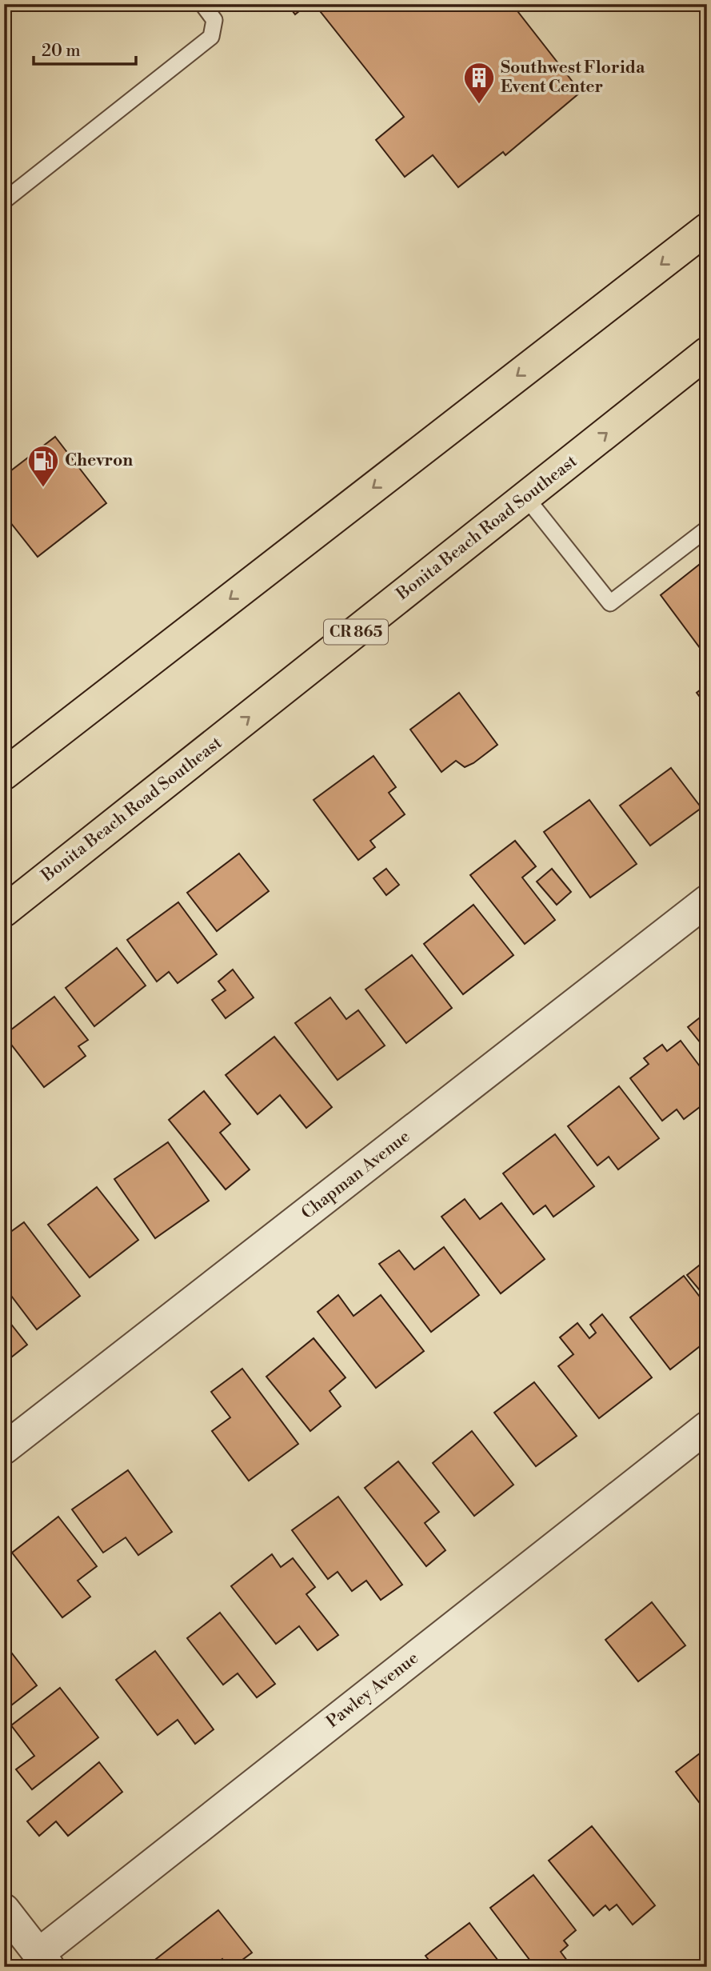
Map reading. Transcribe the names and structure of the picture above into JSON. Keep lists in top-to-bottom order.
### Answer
{
  "streets": {
    "main road": ["Bonita Beach Road Southeast", "CR 865"],
    "street": ["Chapman Avenue", "Pawley Avenue"]
  },
  "places": {
    "building": ["Southwest Florida Event Center"],
    "fuel station": ["Chevron"]
  },
  "scale_bar": "20 m"
}
